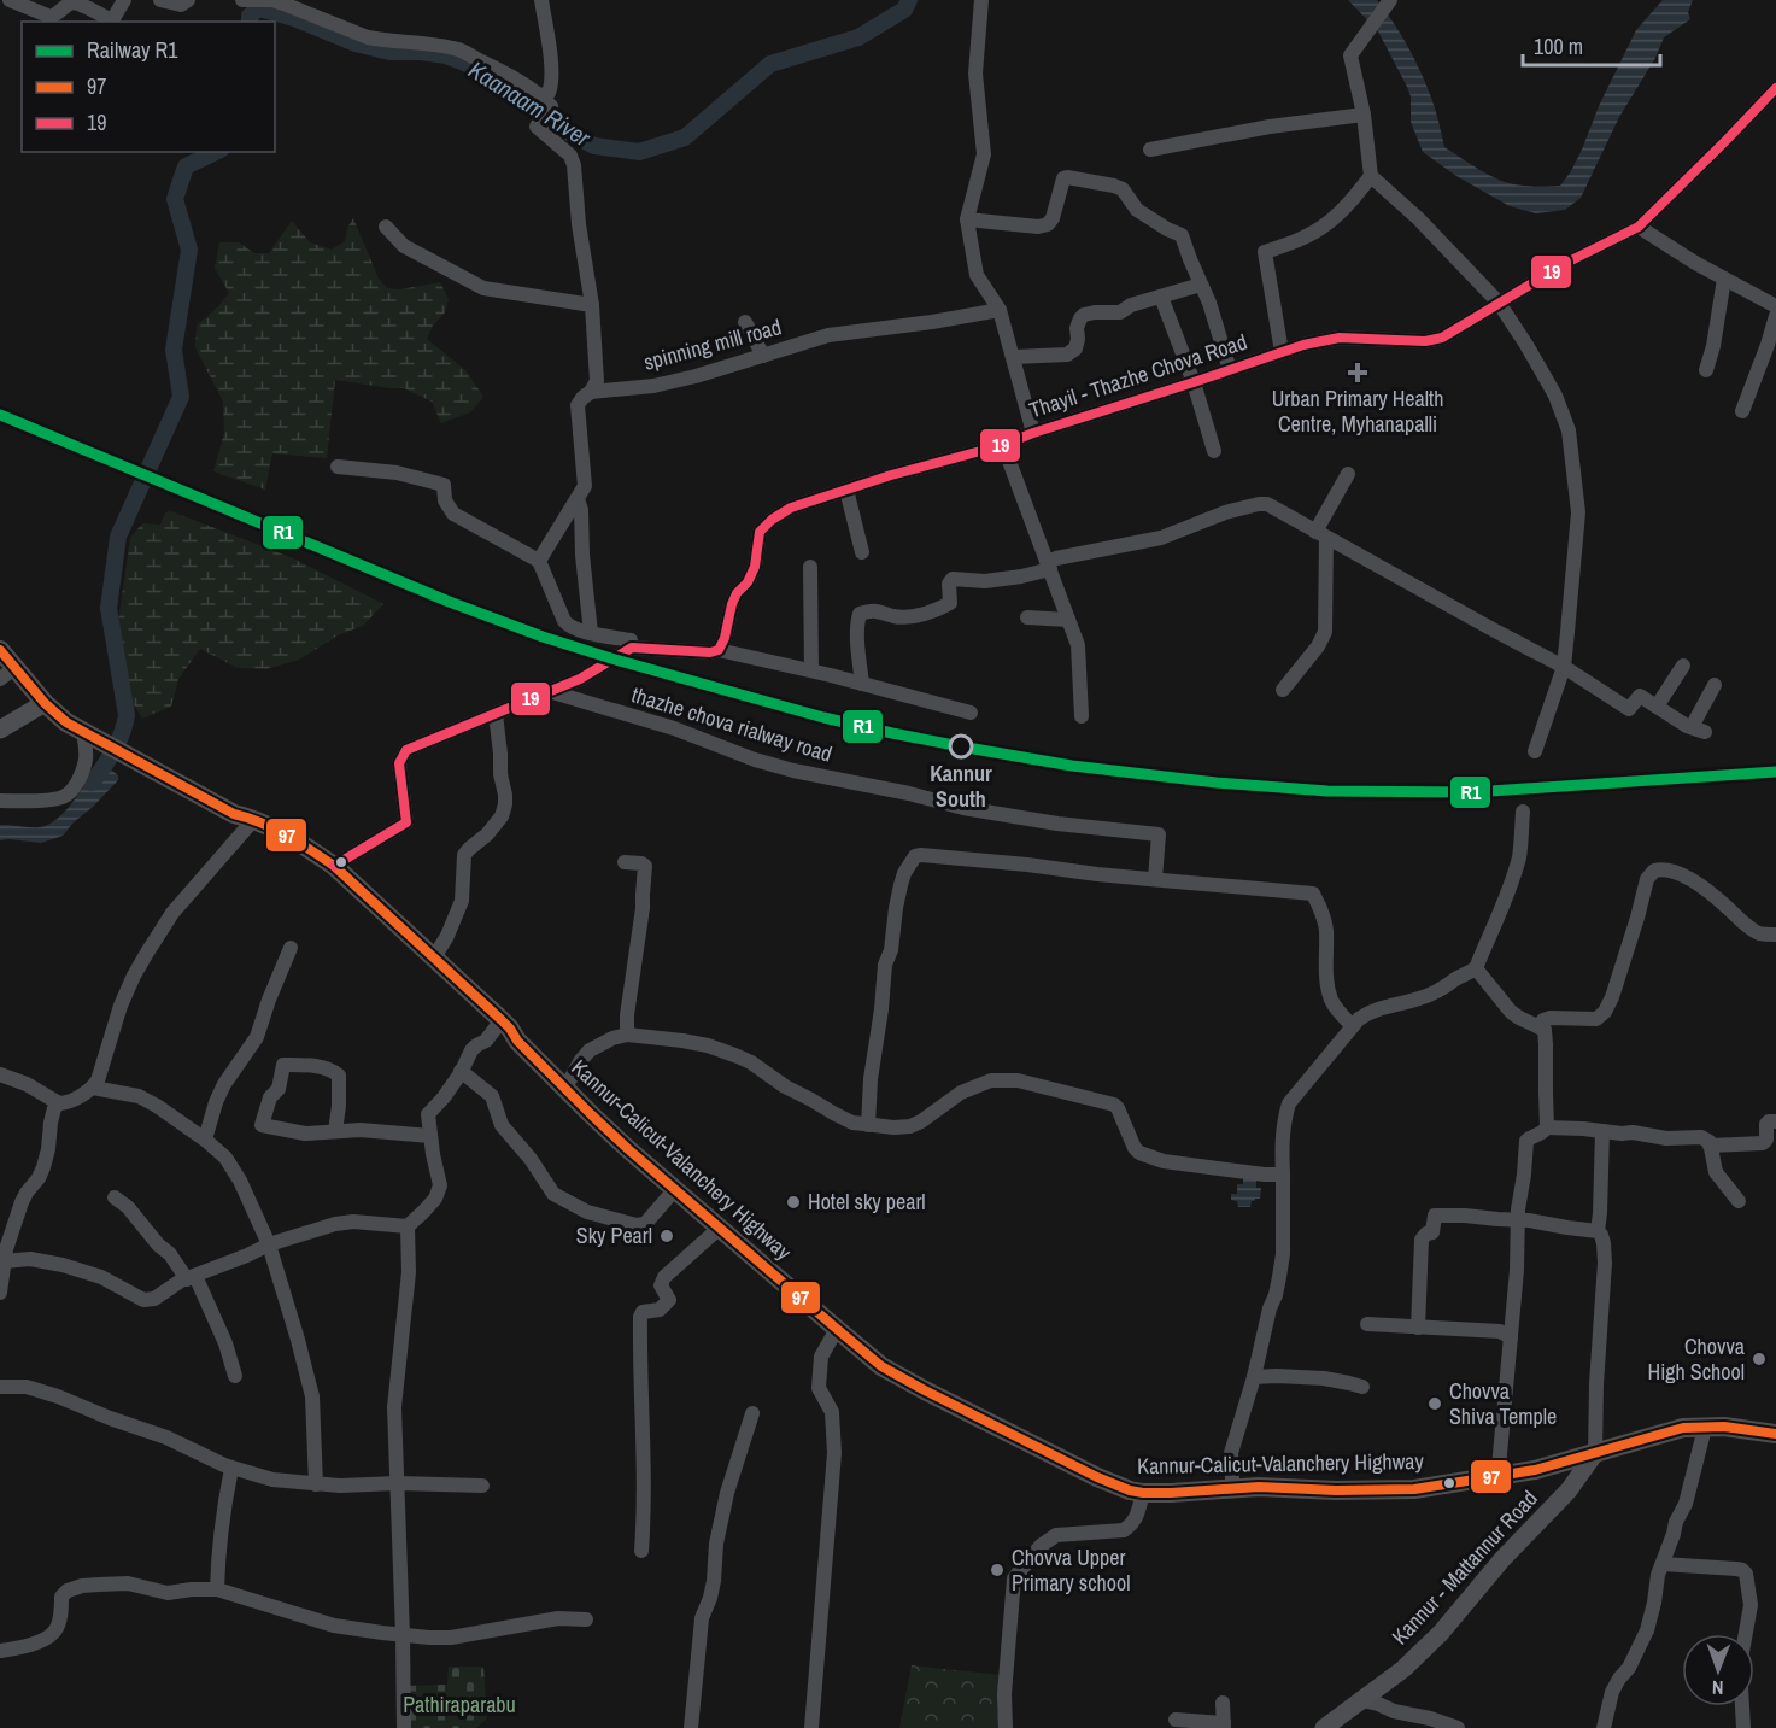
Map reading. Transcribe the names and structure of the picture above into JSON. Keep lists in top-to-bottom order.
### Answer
{
  "streets": {
    "highway": ["Kannur-Calicut-Valanchery Highway"],
    "main road": ["Kannur - Mattannur Road"],
    "street": ["spinning mill road", "Thayil - Thazhe Chova Road", "thazhe chova rialway road"]
  },
  "crossings": [
    ["Kannur-Calicut-Valanchery Highway", "Kannur - Mattannur Road"]
  ],
  "water": ["Kaanaam River"],
  "parks": ["Pathiraparabu"],
  "places": {
    "health": ["Urban Primary Health Centre, Myhanapalli"],
    "other": [
      "Kannur South",
      "Hotel sky pearl",
      "Sky Pearl",
      "Chovva High School",
      "Chovva Shiva Temple",
      "Chovva Upper Primary school"
    ]
  },
  "lines": ["transit line 19", "rail line R1", "transit line 97"],
  "legend": ["Railway R1", "97", "19"],
  "scale_bar": "100 m",
  "north": "bottom"
}
